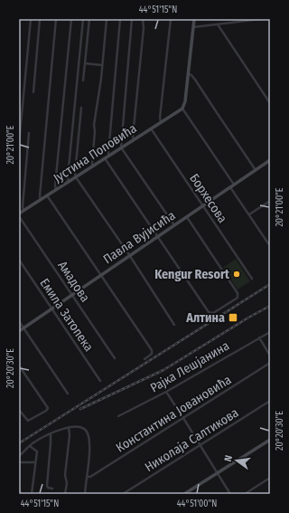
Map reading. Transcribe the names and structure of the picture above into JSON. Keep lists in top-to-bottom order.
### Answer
{
  "streets": {
    "street": [
      "Јустина Поповића",
      "Борхесова",
      "Павла Вујисића",
      "Амадова",
      "Емила Затопека",
      "Рајка Лешјанина",
      "Константина Јовановића",
      "Николаја Салтикова"
    ]
  },
  "crossings": [
    ["Јустина Поповића", "Борхесова"],
    ["Борхесова", "Павла Вујисића"],
    ["Павла Вујисића", "Амадова"],
    ["Павла Вујисића", "Емила Затопека"]
  ],
  "places": {
    "other": ["Kengur Resort"],
    "transit": ["Алтина"]
  },
  "north": "left",
  "coordinates": [
    "44°51'15\"N",
    "20°21'00\"E",
    "20°20'30\"E",
    "44°51'00\"N"
  ]
}
